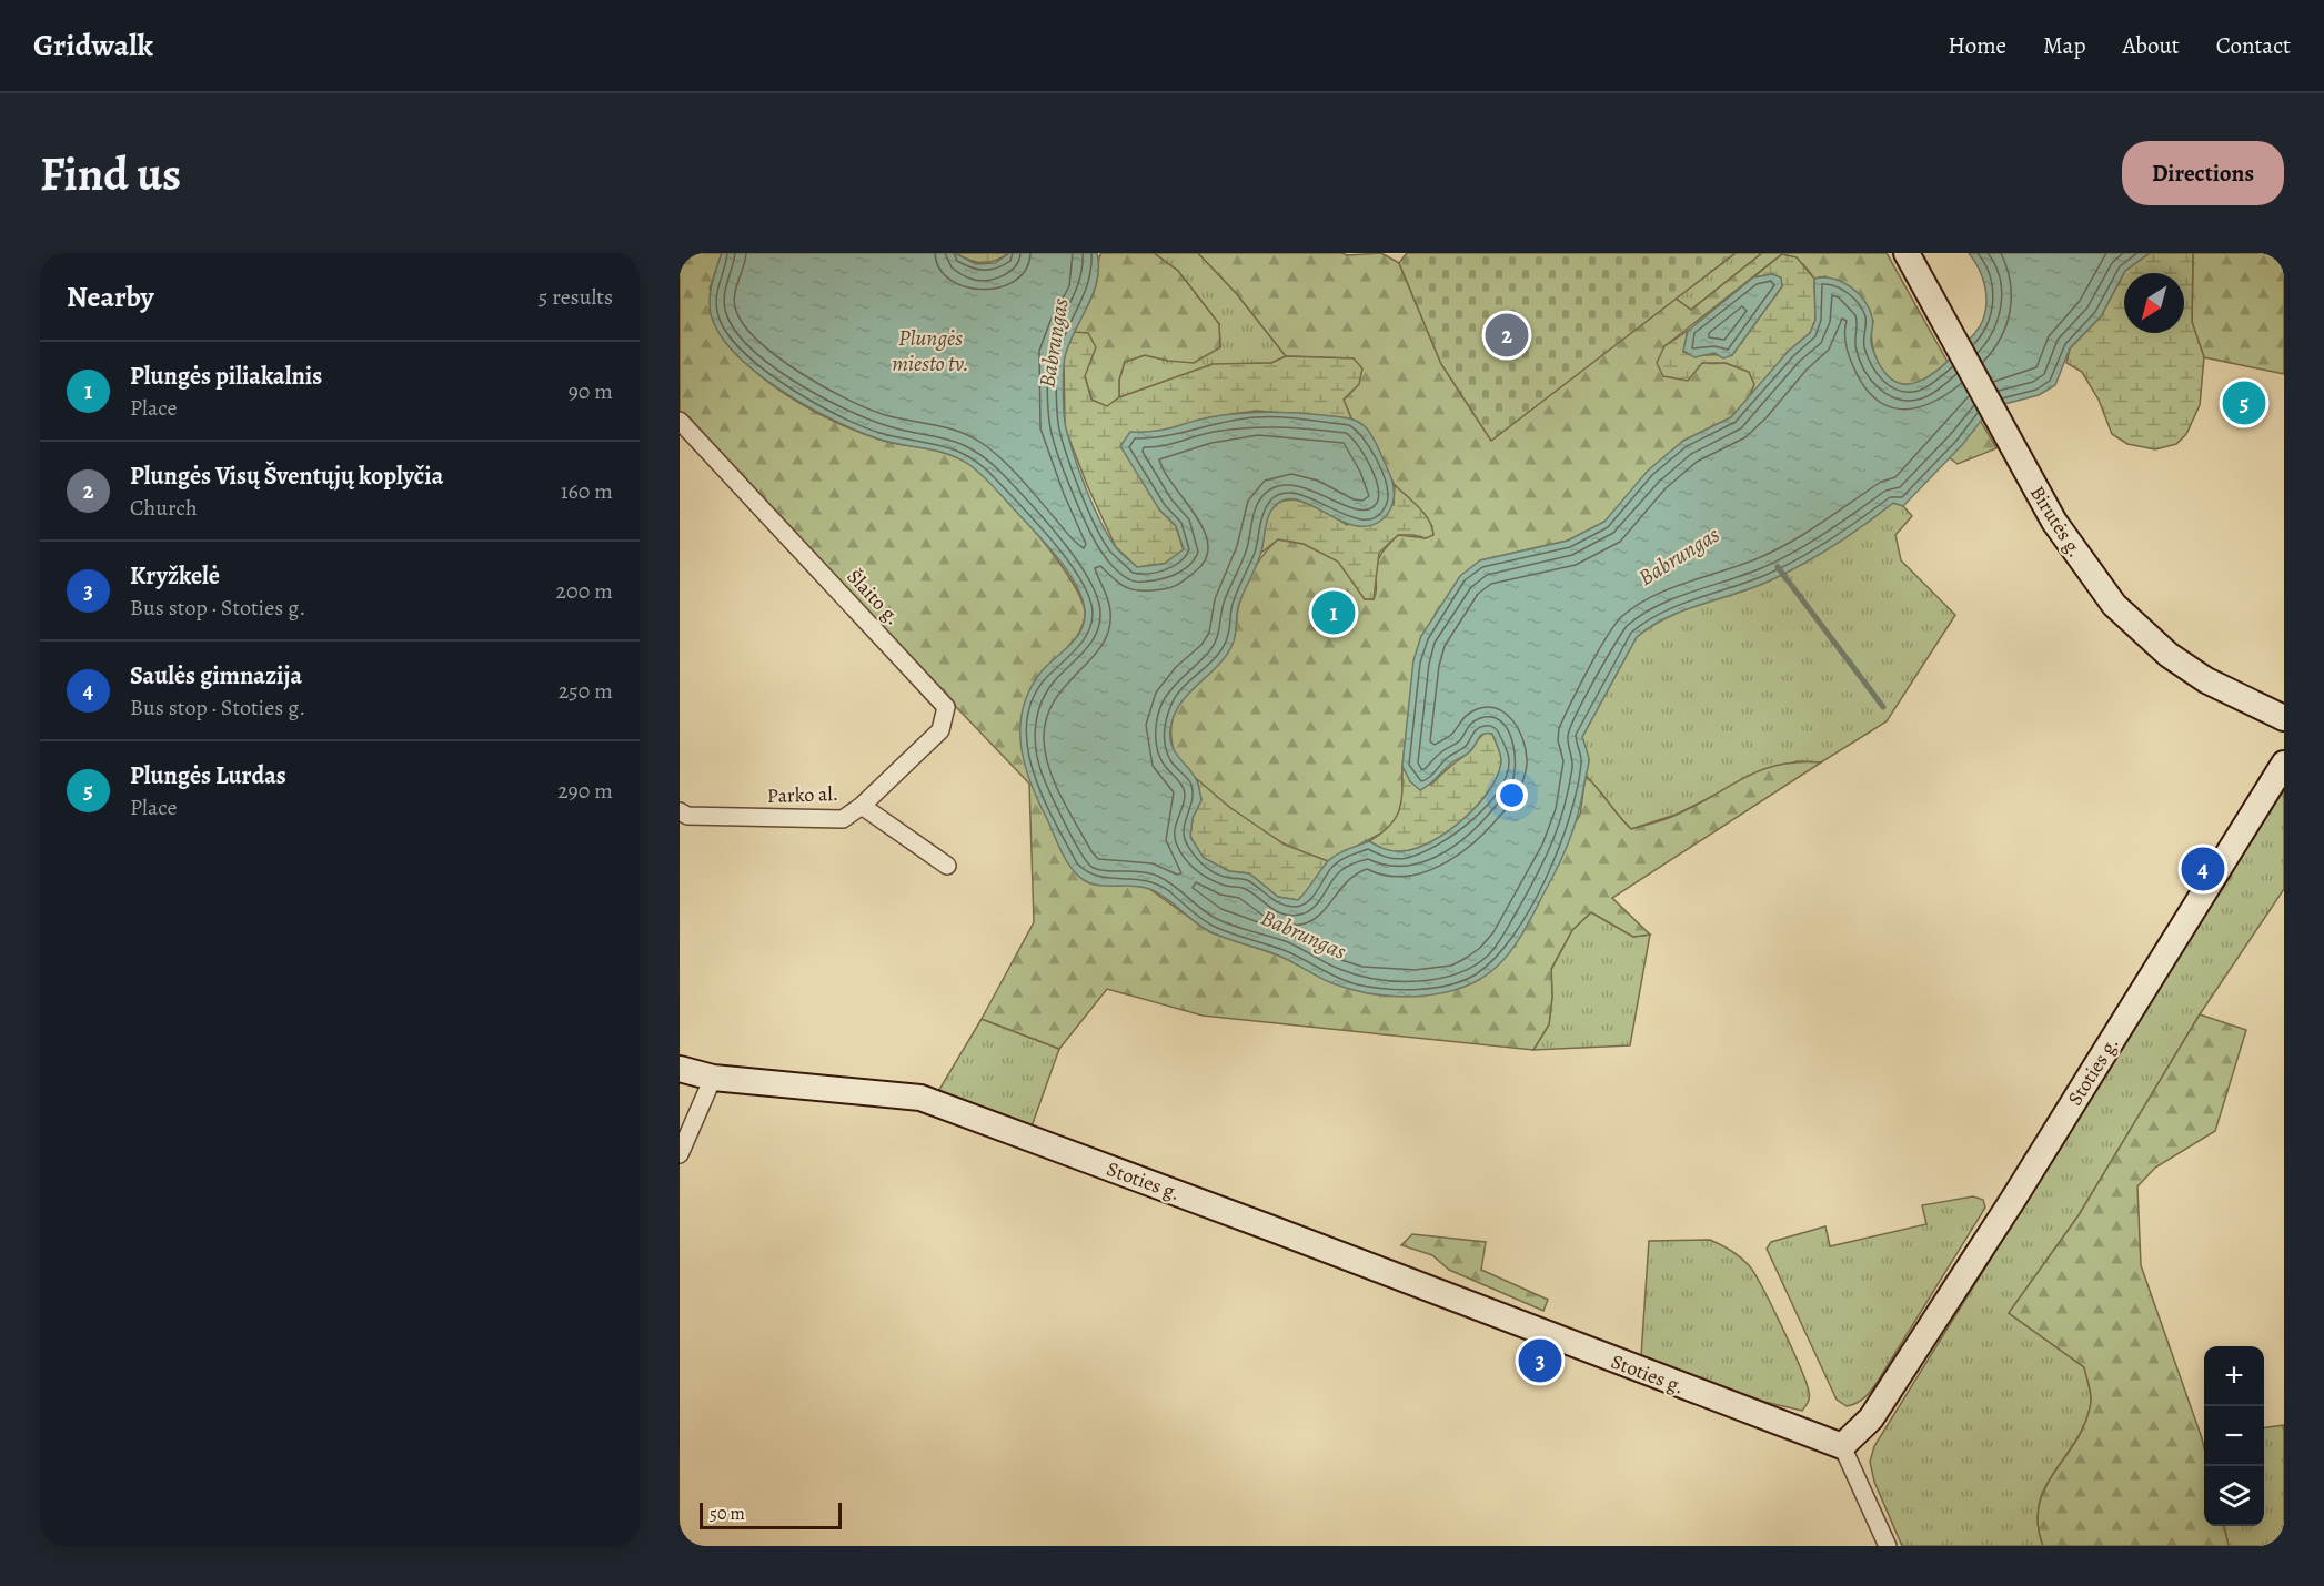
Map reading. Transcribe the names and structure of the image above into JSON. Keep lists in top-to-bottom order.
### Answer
{
  "streets": {
    "main road": ["Birutės g.", "Stoties g."],
    "street": ["Šlaito g.", "Parko al."]
  },
  "crossings": [
    ["Šlaito g.", "Parko al."]
  ],
  "water": ["Plungės miesto tv.", "Babrungas"],
  "scale_bar": "50 m",
  "north": "bottom left",
  "page": {
    "header": "Gridwalk",
    "nav": [
      "Home",
      "Map",
      "About",
      "Contact"
    ],
    "buttons": "Directions",
    "title": "Find us",
    "heading": ["Nearby", "5 results"],
    "pins": [
      "2",
      "5",
      "1",
      "4",
      "3"
    ],
    "list": [
      {
        "mark": "1",
        "name": "Plungės piliakalnis",
        "note": "Place",
        "value": "90 m"
      },
      {
        "mark": "2",
        "name": "Plungės Visų Šventųjų koplyčia",
        "note": "Church",
        "value": "160 m"
      },
      {
        "mark": "3",
        "name": "Kryžkelė",
        "note": "Bus stop · Stoties g.",
        "value": "200 m"
      },
      {
        "mark": "4",
        "name": "Saulės gimnazija",
        "note": "Bus stop · Stoties g.",
        "value": "250 m"
      },
      {
        "mark": "5",
        "name": "Plungės Lurdas",
        "note": "Place",
        "value": "290 m"
      }
    ],
    "map_buttons": ["+", "−"],
    "scale": "50 m"
  }
}
